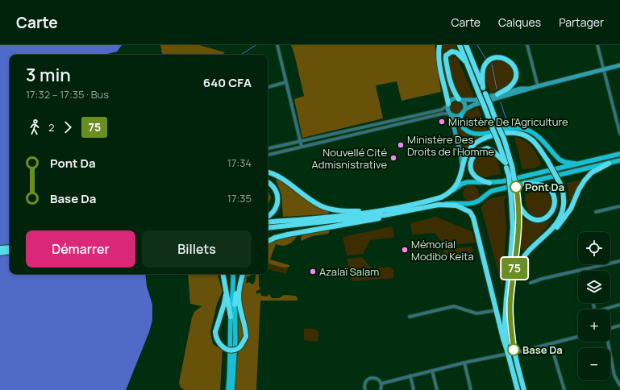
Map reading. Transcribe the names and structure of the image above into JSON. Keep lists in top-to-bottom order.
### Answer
{
  "places": [
    "Ministère De l'Agriculture",
    "Ministère Des Droits de l'Homme",
    "Nouvellé Cité Admisnistrative",
    "Pont Da",
    "Mémorial Modibo Keita",
    "Azalaï Salam",
    "Base Da"
  ],
  "lines": ["bus line 75"],
  "page": {
    "header": "Carte",
    "nav": ["Carte", "Calques", "Partager"],
    "on_map": "75",
    "heading": ["3 min", "17:32 – 17:35 · Bus", "640 CFA"],
    "legs": ["2", "75"],
    "list": [
      {
        "name": "Pont Da",
        "value": "17:34"
      },
      {
        "name": "Base Da",
        "value": "17:35"
      }
    ],
    "buttons": ["Démarrer", "Billets"],
    "map_buttons": ["+", "−"]
  }
}
